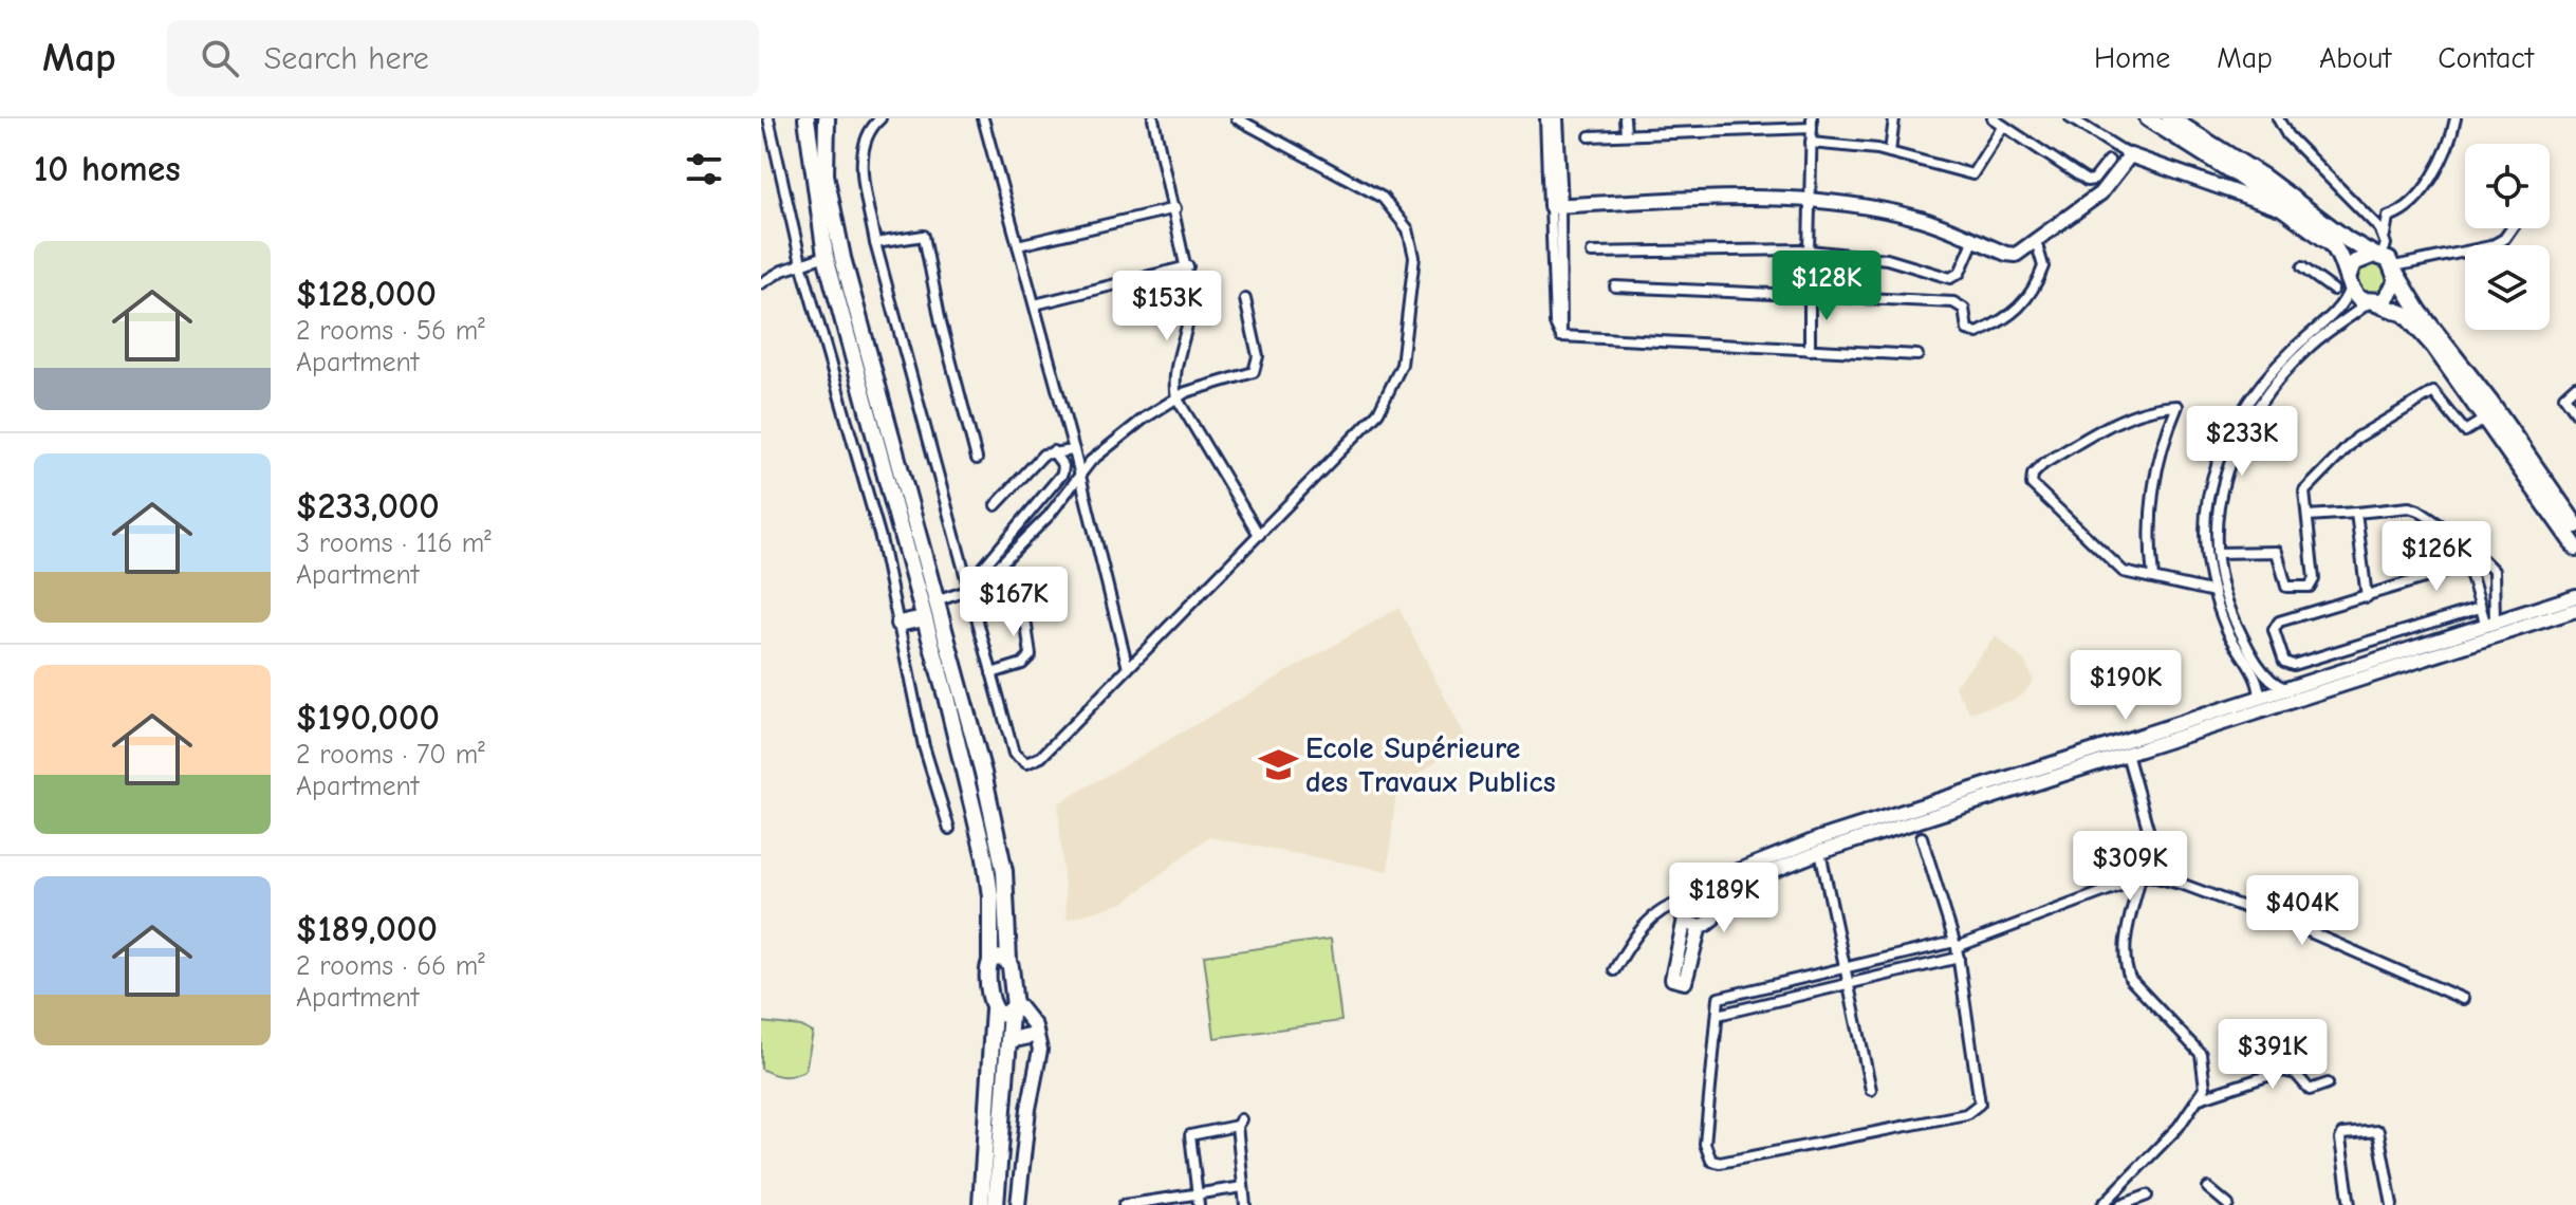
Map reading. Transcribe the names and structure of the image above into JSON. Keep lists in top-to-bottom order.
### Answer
{
  "places": {
    "school or university": ["Ecole Supérieure des Travaux Publics"]
  },
  "page": {
    "header": "Map",
    "search": "Search here",
    "nav": [
      "Home",
      "Map",
      "About",
      "Contact"
    ],
    "heading": "10 homes",
    "list": [
      {
        "name": "$128,000",
        "note": "2 rooms · 56 m² · Apartment"
      },
      {
        "name": "$233,000",
        "note": "3 rooms · 116 m² · Apartment"
      },
      {
        "name": "$190,000",
        "note": "2 rooms · 70 m² · Apartment"
      },
      {
        "name": "$189,000",
        "note": "2 rooms · 66 m² · Apartment"
      }
    ],
    "price": [
      "$128K",
      "$153K",
      "$233K",
      "$126K",
      "$167K",
      "$190K",
      "$309K",
      "$189K",
      "$404K",
      "$391K"
    ]
  }
}
